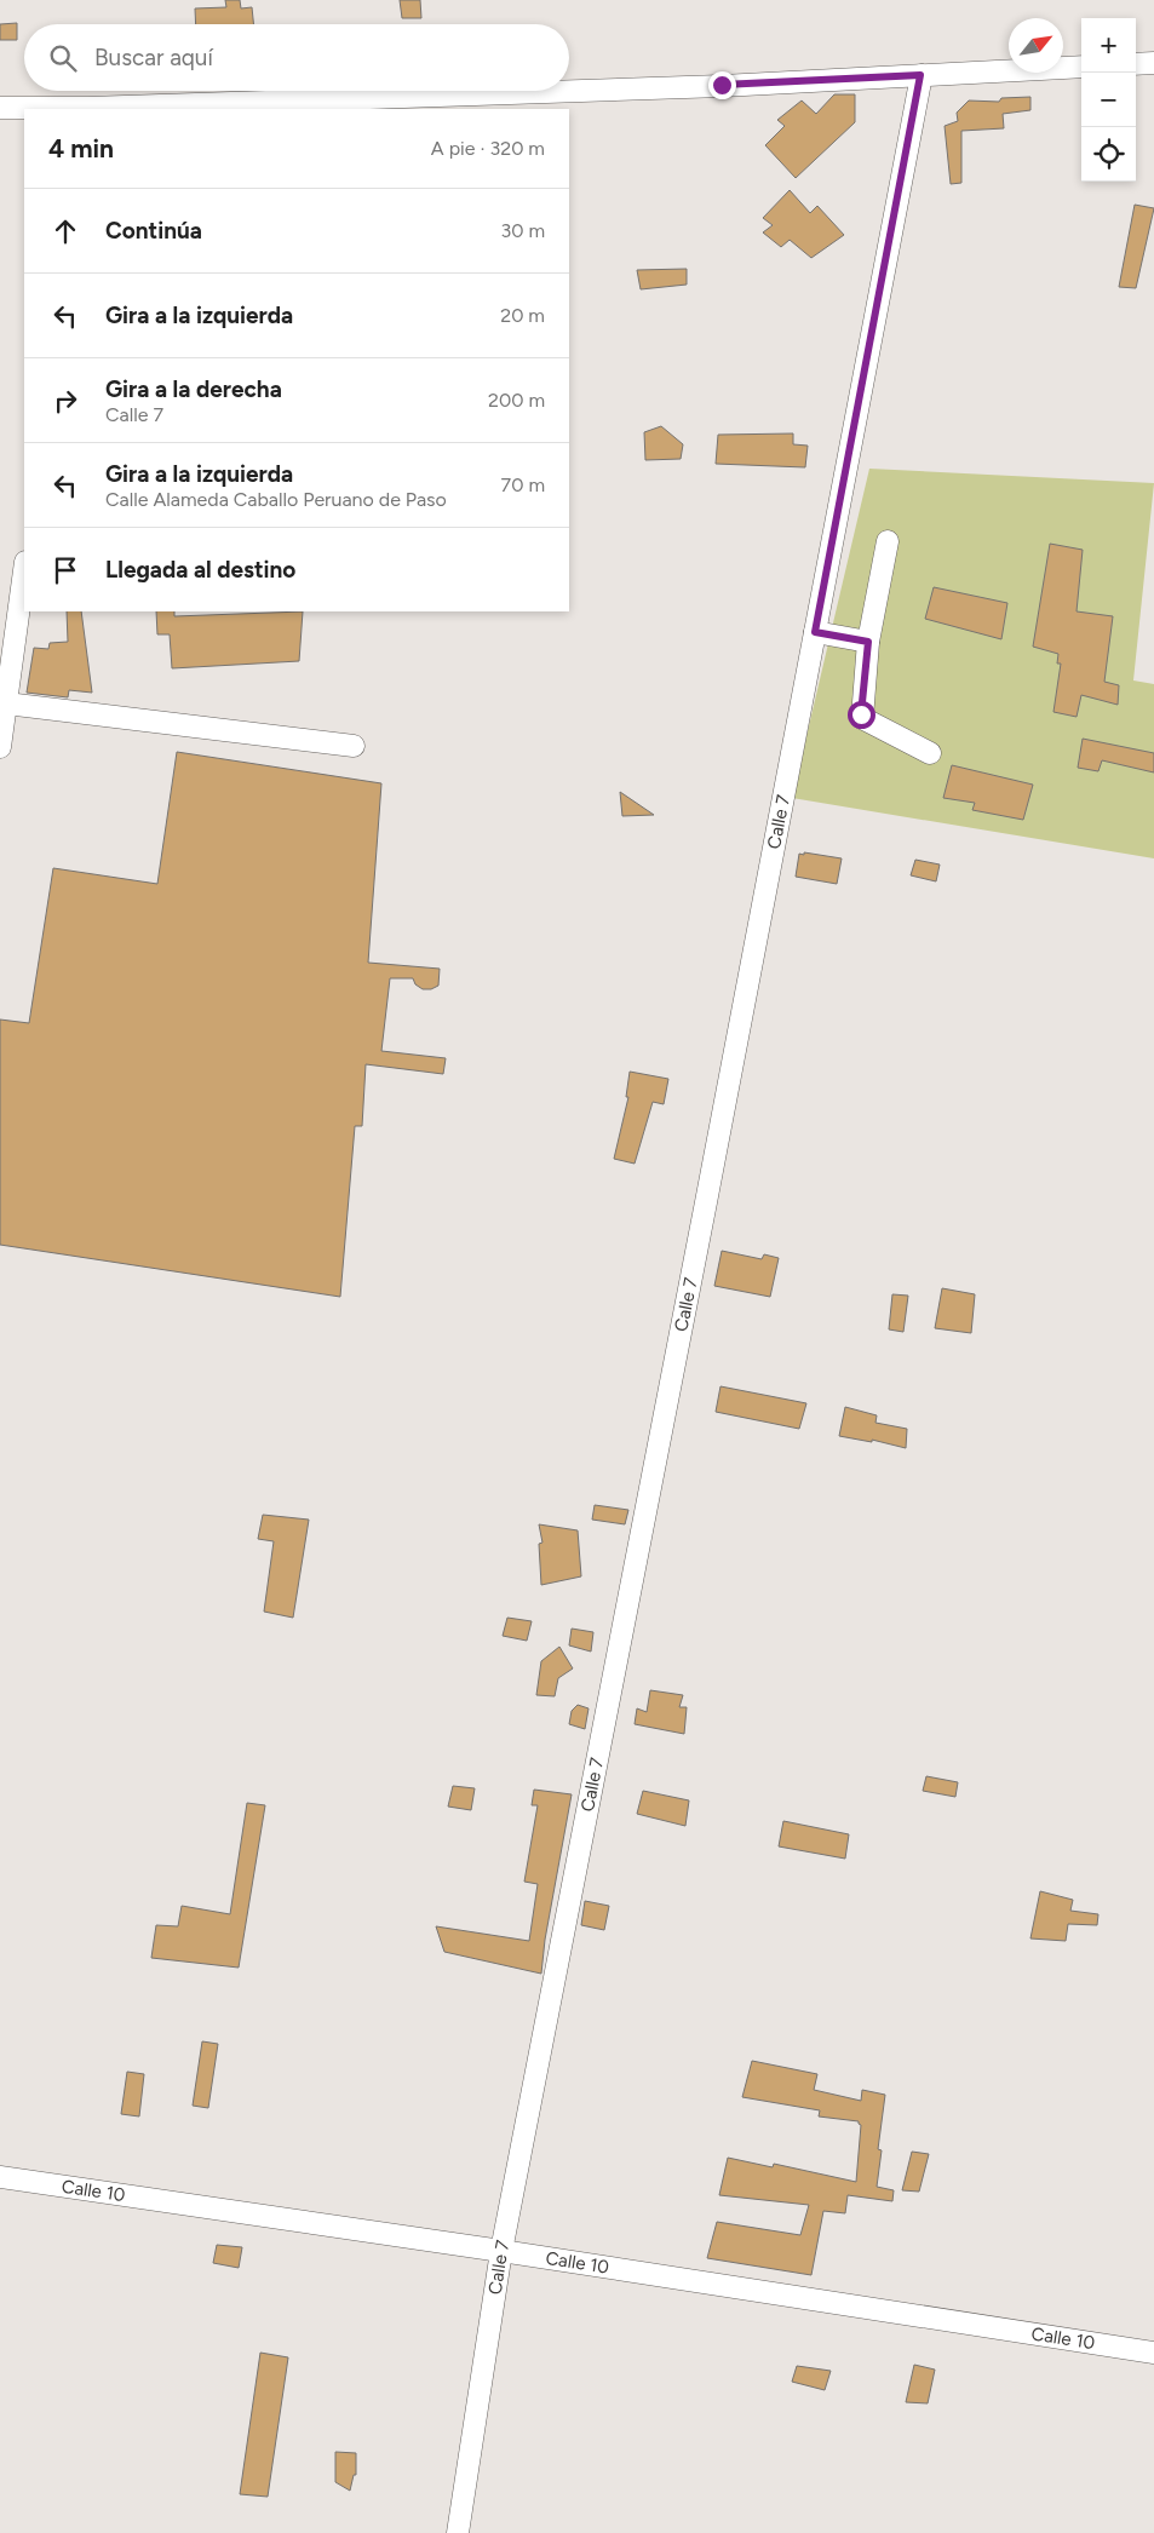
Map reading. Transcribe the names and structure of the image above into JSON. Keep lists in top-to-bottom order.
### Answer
{
  "streets": {
    "street": ["Calle 7", "Calle 10"]
  },
  "crossings": [
    ["Calle 7", "Calle 10"]
  ],
  "north": "top right",
  "page": {
    "map_buttons": ["+", "−"],
    "search": "Buscar aquí",
    "heading": ["4 min", "A pie · 320 m"],
    "list": [
      ["Continúa", "30 m"],
      ["Gira a la izquierda", "20 m"],
      ["Gira a la derecha", "Calle 7", "200 m"],
      ["Gira a la izquierda", "Calle Alameda Caballo Peruano de Paso", "70 m"],
      "Llegada al destino"
    ]
  }
}
